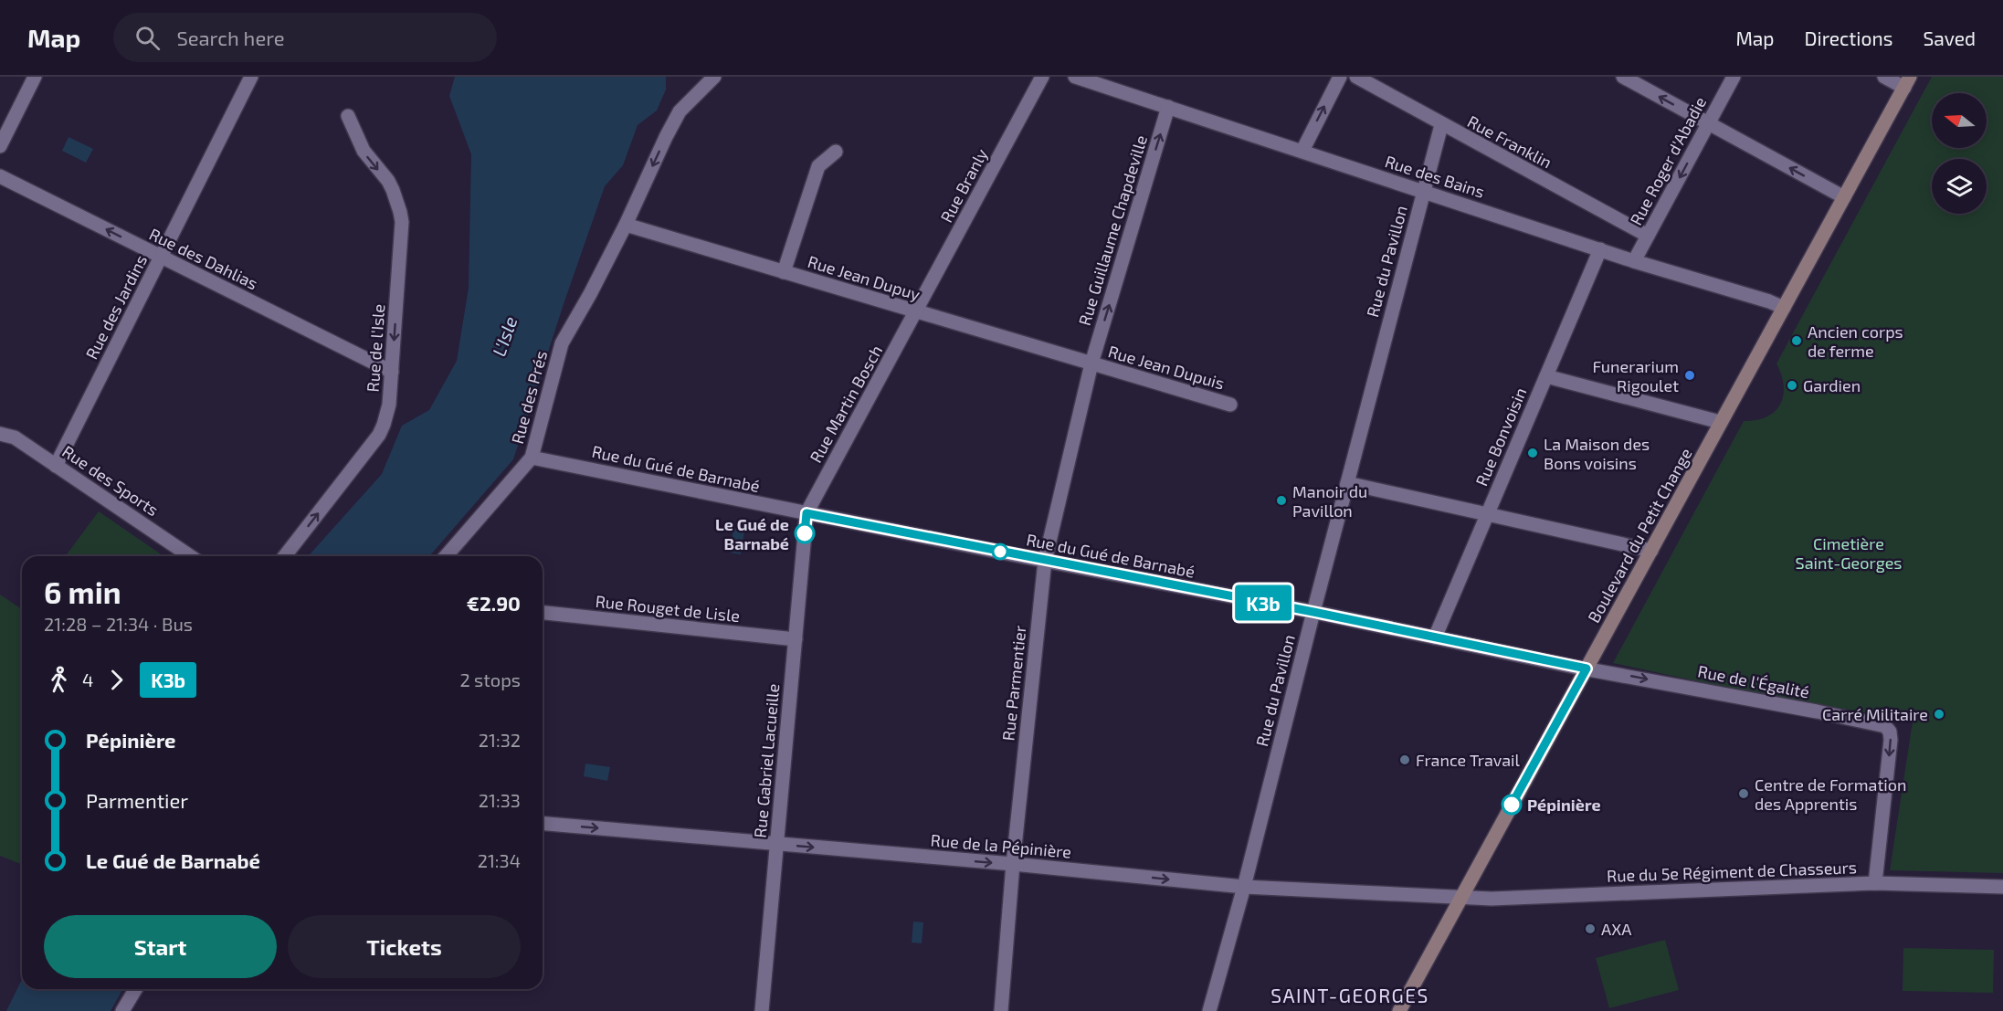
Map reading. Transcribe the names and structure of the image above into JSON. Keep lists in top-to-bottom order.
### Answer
{
  "streets": {
    "main road": ["Boulevard du Petit Change"],
    "street": [
      "Rue Franklin",
      "Rue Roger d'Abadie",
      "Rue des Bains",
      "Rue Branly",
      "Rue Guillaume Chapdeville",
      "Rue des Dahlias",
      "Rue du Pavillon",
      "Rue Jean Dupuy",
      "Rue des Jardins",
      "Rue de l'Isle",
      "Rue Jean Dupuis",
      "Rue des Prés",
      "Rue Martin Bosch",
      "Rue Bonvoisin",
      "Rue du Gué de Barnabé",
      "Rue des Sports",
      "Rue Rouget de Lisle",
      "Rue de l'Égalité",
      "Rue Parmentier",
      "Rue Gabriel Lacueille",
      "Rue de la Pépinière",
      "Rue du 5e Régiment de Chasseurs"
    ]
  },
  "crossings": [
    ["Rue Franklin", "Rue Roger d'Abadie"],
    ["Rue Franklin", "Rue du Pavillon"],
    ["Rue Roger d'Abadie", "Rue des Bains"],
    ["Rue des Bains", "Rue Guillaume Chapdeville"],
    ["Rue des Bains", "Rue du Pavillon"],
    ["Rue des Bains", "Rue Bonvoisin"],
    ["Rue des Bains", "Boulevard du Petit Change"],
    ["Rue Branly", "Rue Jean Dupuy"],
    ["Rue Branly", "Rue Martin Bosch"],
    ["Rue Guillaume Chapdeville", "Rue Jean Dupuy"],
    ["Rue Guillaume Chapdeville", "Rue Jean Dupuis"],
    ["Rue Guillaume Chapdeville", "Rue Parmentier"],
    ["Rue des Dahlias", "Rue des Jardins"],
    ["Rue des Dahlias", "Rue de l'Isle"],
    ["Rue du Pavillon", "Rue du Gué de Barnabé"],
    ["Rue du Pavillon", "Rue de la Pépinière"],
    ["Rue Jean Dupuy", "Rue Jean Dupuis"],
    ["Rue Jean Dupuy", "Rue des Prés"],
    ["Rue Jean Dupuy", "Rue Martin Bosch"],
    ["Rue Jean Dupuy", "Rue Parmentier"],
    ["Rue des Jardins", "Rue des Sports"],
    ["Rue Jean Dupuis", "Rue Parmentier"],
    ["Rue des Prés", "Rue du Gué de Barnabé"],
    ["Rue Martin Bosch", "Rue du Gué de Barnabé"],
    ["Rue Martin Bosch", "Rue Gabriel Lacueille"],
    ["Rue Bonvoisin", "Rue du Gué de Barnabé"],
    ["Rue du Gué de Barnabé", "Boulevard du Petit Change"],
    ["Rue du Gué de Barnabé", "Rue de l'Égalité"],
    ["Rue du Gué de Barnabé", "Rue Parmentier"],
    ["Rue du Gué de Barnabé", "Rue Gabriel Lacueille"],
    ["Boulevard du Petit Change", "Rue de l'Égalité"],
    ["Boulevard du Petit Change", "Rue de la Pépinière"],
    ["Boulevard du Petit Change", "Rue du 5e Régiment de Chasseurs"],
    ["Rue Rouget de Lisle", "Rue Gabriel Lacueille"],
    ["Rue de l'Égalité", "Rue du 5e Régiment de Chasseurs"],
    ["Rue Parmentier", "Rue de la Pépinière"],
    ["Rue Gabriel Lacueille", "Rue de la Pépinière"],
    ["Rue de la Pépinière", "Rue du 5e Régiment de Chasseurs"]
  ],
  "one_way": [
    "Rue Roger d'Abadie",
    "Rue Guillaume Chapdeville",
    "Rue des Dahlias",
    "Rue de la Pépinière"
  ],
  "districts": ["SAINT-GEORGES"],
  "water": ["L'Isle"],
  "parks": ["Cimetière Saint-Georges"],
  "places": [
    "Ancien corps de ferme",
    "Funerarium Rigoulet",
    "Gardien",
    "La Maison des Bons voisins",
    "Manoir du Pavillon",
    "Le Gué de Barnabé",
    "Carré Militaire",
    "France Travail",
    "Centre de Formation des Apprentis",
    "Pépinière",
    "AXA"
  ],
  "lines": ["bus line K3b"],
  "north": "left",
  "page": {
    "header": "Map",
    "search": "Search here",
    "nav": ["Map", "Directions", "Saved"],
    "on_map": "K3b",
    "heading": ["6 min", "21:28 – 21:34 · Bus", "€2.90"],
    "legs": ["4", "K3b", "2 stops"],
    "list": [
      {
        "name": "Pépinière",
        "value": "21:32"
      },
      {
        "name": "Parmentier",
        "value": "21:33"
      },
      {
        "name": "Le Gué de Barnabé",
        "value": "21:34"
      }
    ],
    "buttons": ["Start", "Tickets"]
  }
}
